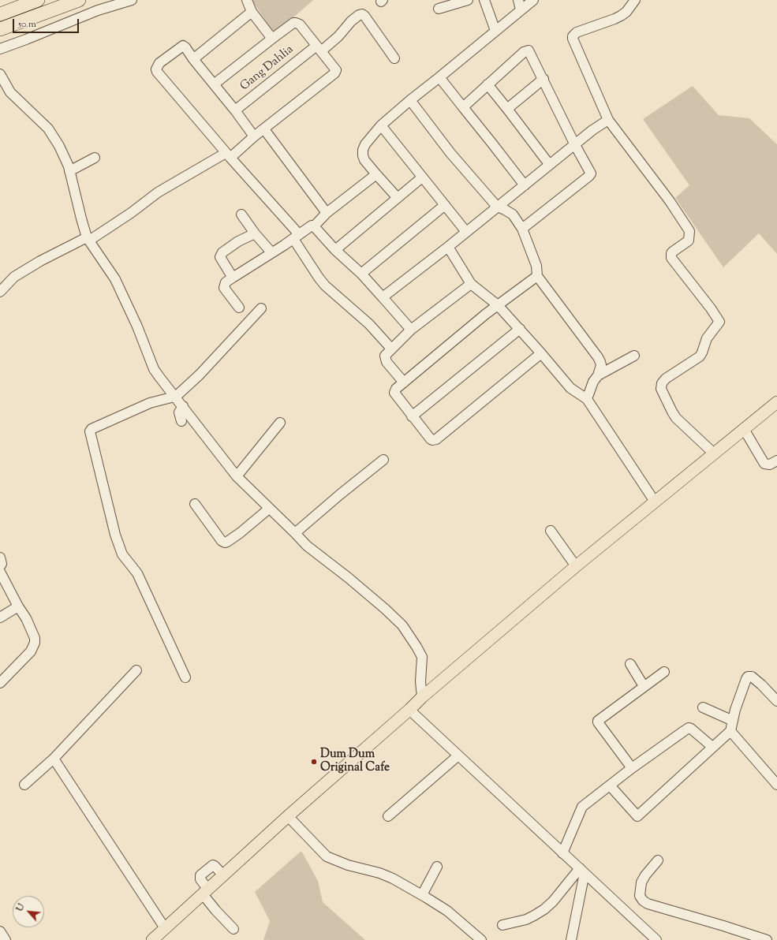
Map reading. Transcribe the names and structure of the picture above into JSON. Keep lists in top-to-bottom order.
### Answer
{
  "streets": {
    "street": ["Gang Dahlia"]
  },
  "places": ["Dum Dum Original Cafe"],
  "scale_bar": "50 m",
  "north": "top left"
}
